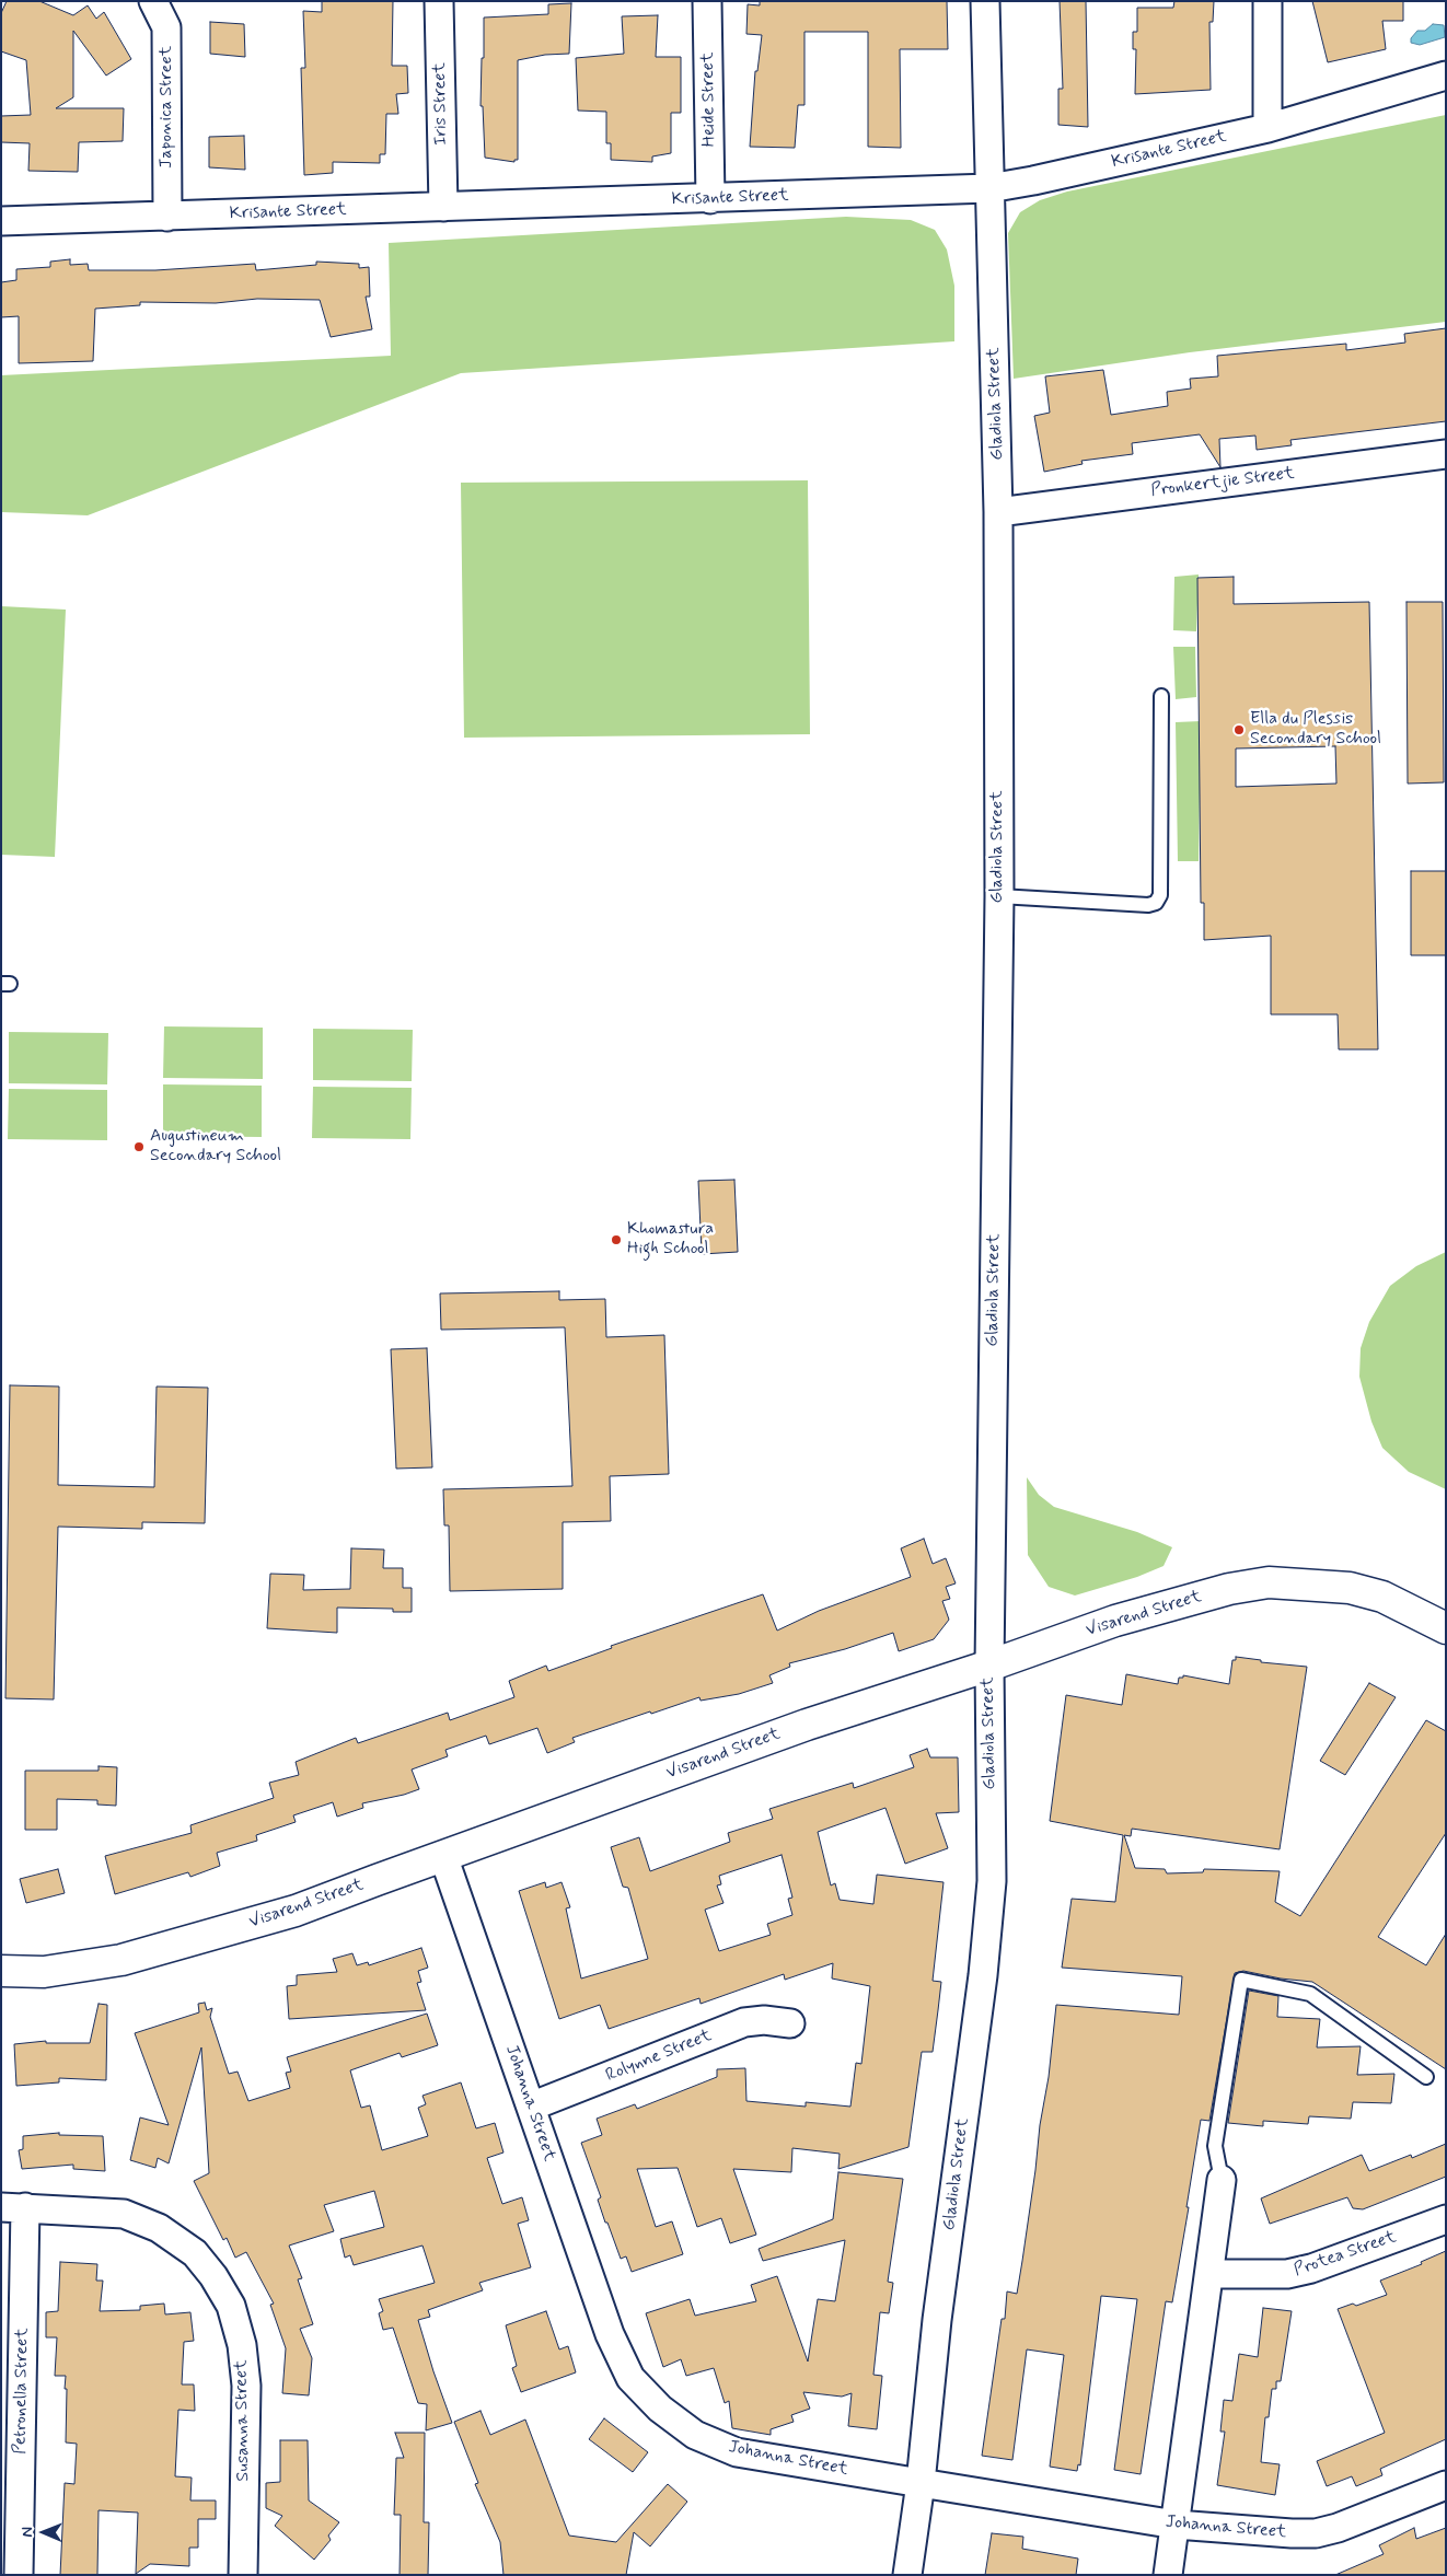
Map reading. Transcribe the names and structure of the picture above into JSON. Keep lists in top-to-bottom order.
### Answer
{
  "streets": {
    "street": [
      "Heide Street",
      "Iris Street",
      "Japonica Street",
      "Krisante Street",
      "Gladiola Street",
      "Pronkertjie Street",
      "Visarend Street",
      "Rolynne Street",
      "Johanna Street",
      "Protea Street",
      "Petronella Street",
      "Susanna Street"
    ]
  },
  "crossings": [
    ["Heide Street", "Krisante Street"],
    ["Iris Street", "Krisante Street"],
    ["Japonica Street", "Krisante Street"],
    ["Krisante Street", "Gladiola Street"],
    ["Gladiola Street", "Pronkertjie Street"],
    ["Gladiola Street", "Visarend Street"],
    ["Gladiola Street", "Johanna Street"],
    ["Visarend Street", "Johanna Street"],
    ["Rolynne Street", "Johanna Street"],
    ["Petronella Street", "Susanna Street"]
  ],
  "places": ["Ella du Plessis Secondary School", "Augustineum Secondary School", "Khomastura High School"],
  "north": "left"
}
